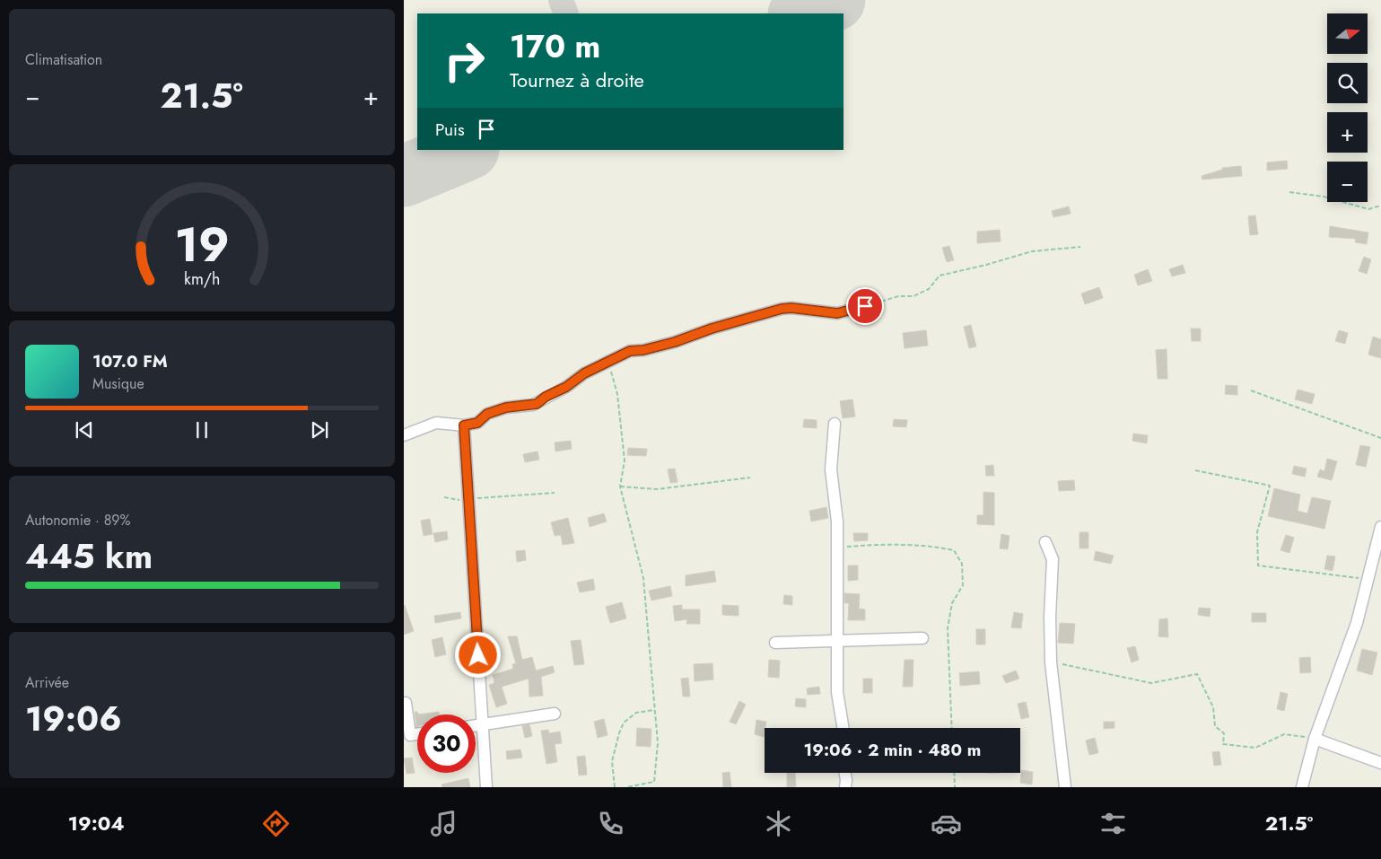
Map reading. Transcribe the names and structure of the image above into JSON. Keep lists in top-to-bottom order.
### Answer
{
  "north": "right",
  "page": {
    "tile": [
      "Climatisation",
      ["Autonomie · 89%", "445 km"],
      ["Arrivée", "19:06"]
    ],
    "map_buttons": ["+", "−"],
    "turn": ["170 m", "Tournez à droite"],
    "heat": ["−", "21.5°", "+"],
    "then": "Puis",
    "song": ["107.0 FM", "Musique"],
    "limit": "30",
    "trip": "19:06 · 2 min · 480 m",
    "tabs": ["19:04", "21.5°"],
    "gauge": ["19", "km/h"]
  }
}
